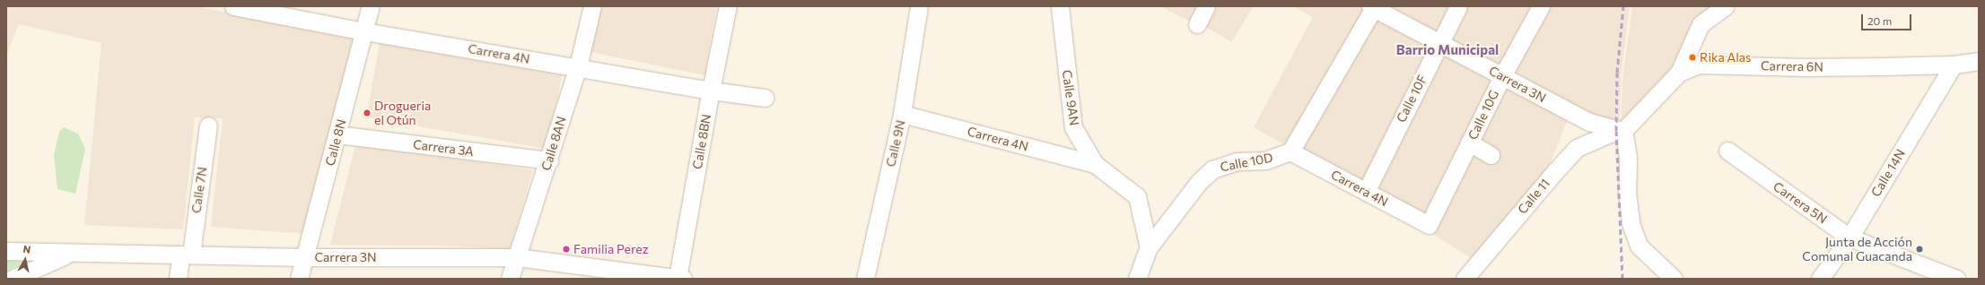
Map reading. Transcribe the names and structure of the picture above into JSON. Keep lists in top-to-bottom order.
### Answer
{
  "streets": {
    "street": [
      "Carrera 4N",
      "Carrera 6N",
      "Carrera 3N",
      "Calle 9AN",
      "Calle 10F",
      "Calle 10G",
      "Calle 8BN",
      "Calle 8N",
      "Calle 8AN",
      "Calle 9N",
      "Carrera 3A",
      "Calle 10D",
      "Calle 14N",
      "Calle 7N",
      "Calle 11",
      "Carrera 5N"
    ]
  },
  "crossings": [
    ["Carrera 4N", "Calle 9AN"],
    ["Carrera 4N", "Calle 10F"],
    ["Carrera 4N", "Calle 10G"],
    ["Carrera 4N", "Calle 8BN"],
    ["Carrera 4N", "Calle 8N"],
    ["Carrera 4N", "Calle 8AN"],
    ["Carrera 4N", "Calle 9N"],
    ["Carrera 4N", "Calle 10D"],
    ["Carrera 6N", "Carrera 3N"],
    ["Carrera 6N", "Calle 14N"],
    ["Carrera 6N", "Calle 11"],
    ["Carrera 3N", "Calle 10F"],
    ["Carrera 3N", "Calle 10G"],
    ["Carrera 3N", "Calle 8BN"],
    ["Carrera 3N", "Calle 8N"],
    ["Carrera 3N", "Calle 8AN"],
    ["Carrera 3N", "Calle 10D"],
    ["Carrera 3N", "Calle 7N"],
    ["Carrera 3N", "Calle 11"],
    ["Calle 9AN", "Calle 10D"],
    ["Calle 8N", "Carrera 3A"],
    ["Calle 8AN", "Carrera 3A"],
    ["Calle 14N", "Carrera 5N"]
  ],
  "districts": ["Barrio Municipal"],
  "places": [
    "Rika Alas",
    "Drogueria el Otún",
    "Familia Perez",
    "Junta de Acción Comunal Guacanda"
  ],
  "scale_bar": "20 m",
  "north": "top"
}
